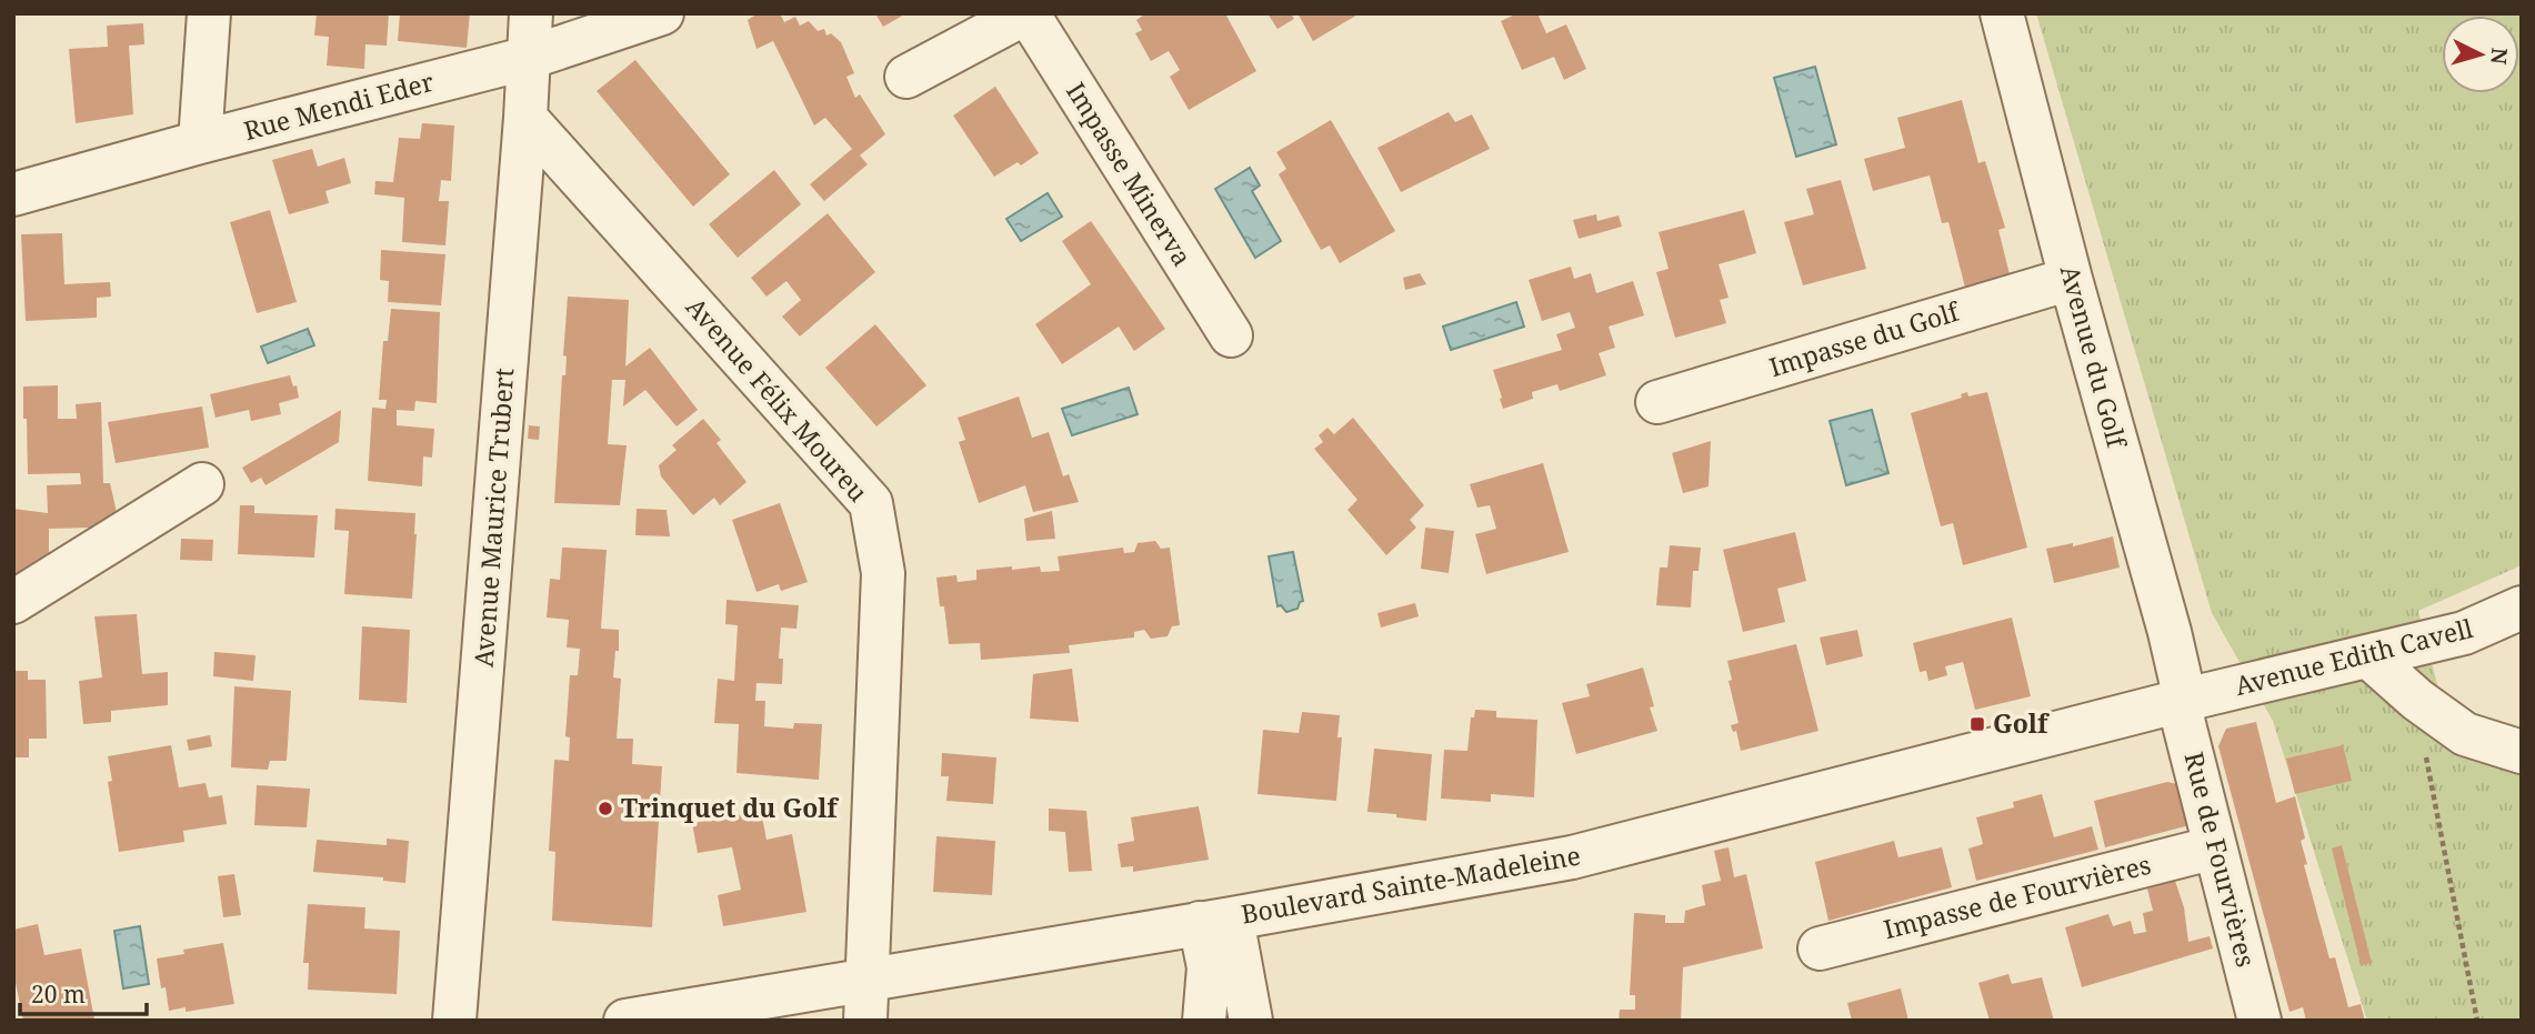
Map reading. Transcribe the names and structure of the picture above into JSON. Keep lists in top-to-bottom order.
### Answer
{
  "streets": {
    "street": [
      "Rue Mendi Eder",
      "Impasse Minerva",
      "Impasse du Golf",
      "Avenue du Golf",
      "Avenue Félix Moureu",
      "Avenue Maurice Trubert",
      "Avenue Edith Cavell",
      "Rue de Fourvières",
      "Boulevard Sainte-Madeleine",
      "Impasse de Fourvières"
    ]
  },
  "crossings": [
    ["Rue Mendi Eder", "Avenue Maurice Trubert"],
    ["Impasse du Golf", "Avenue du Golf"],
    ["Avenue du Golf", "Avenue Edith Cavell"],
    ["Avenue du Golf", "Rue de Fourvières"],
    ["Avenue du Golf", "Boulevard Sainte-Madeleine"],
    ["Avenue Félix Moureu", "Avenue Maurice Trubert"],
    ["Avenue Félix Moureu", "Boulevard Sainte-Madeleine"],
    ["Avenue Edith Cavell", "Rue de Fourvières"],
    ["Avenue Edith Cavell", "Boulevard Sainte-Madeleine"],
    ["Rue de Fourvières", "Boulevard Sainte-Madeleine"],
    ["Rue de Fourvières", "Impasse de Fourvières"]
  ],
  "places": {
    "transit": ["Golf"],
    "other": ["Trinquet du Golf"]
  },
  "scale_bar": "20 m",
  "north": "right"
}
